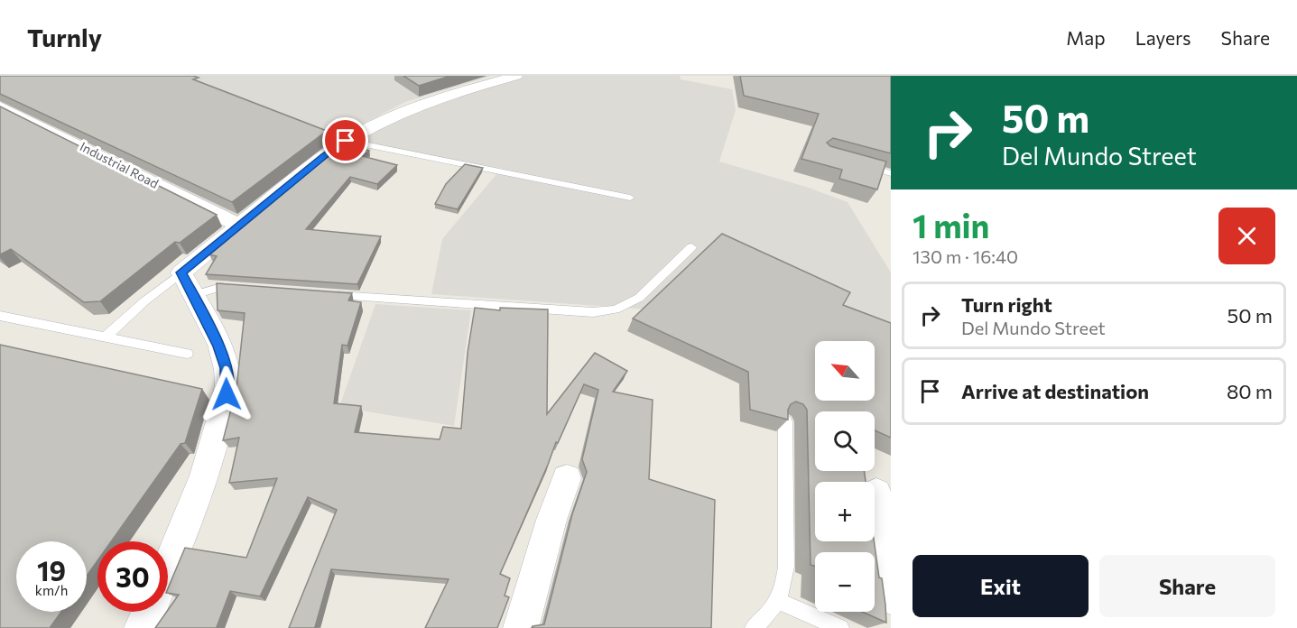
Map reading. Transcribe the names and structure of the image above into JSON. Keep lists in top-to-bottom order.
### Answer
{
  "streets": {
    "street": ["Industrial Road"]
  },
  "north": "top left",
  "page": {
    "header": "Turnly",
    "nav": ["Map", "Layers", "Share"],
    "turn": ["50 m", "Del Mundo Street"],
    "heading": ["1 min", "130 m · 16:40"],
    "list": [
      {
        "name": "Turn right",
        "note": "Del Mundo Street",
        "value": "50 m"
      },
      {
        "name": "Arrive at destination",
        "value": "80 m"
      }
    ],
    "map_buttons": ["+", "−"],
    "speed": "19 km/h",
    "limit": "30",
    "buttons": ["Exit", "Share"]
  }
}
